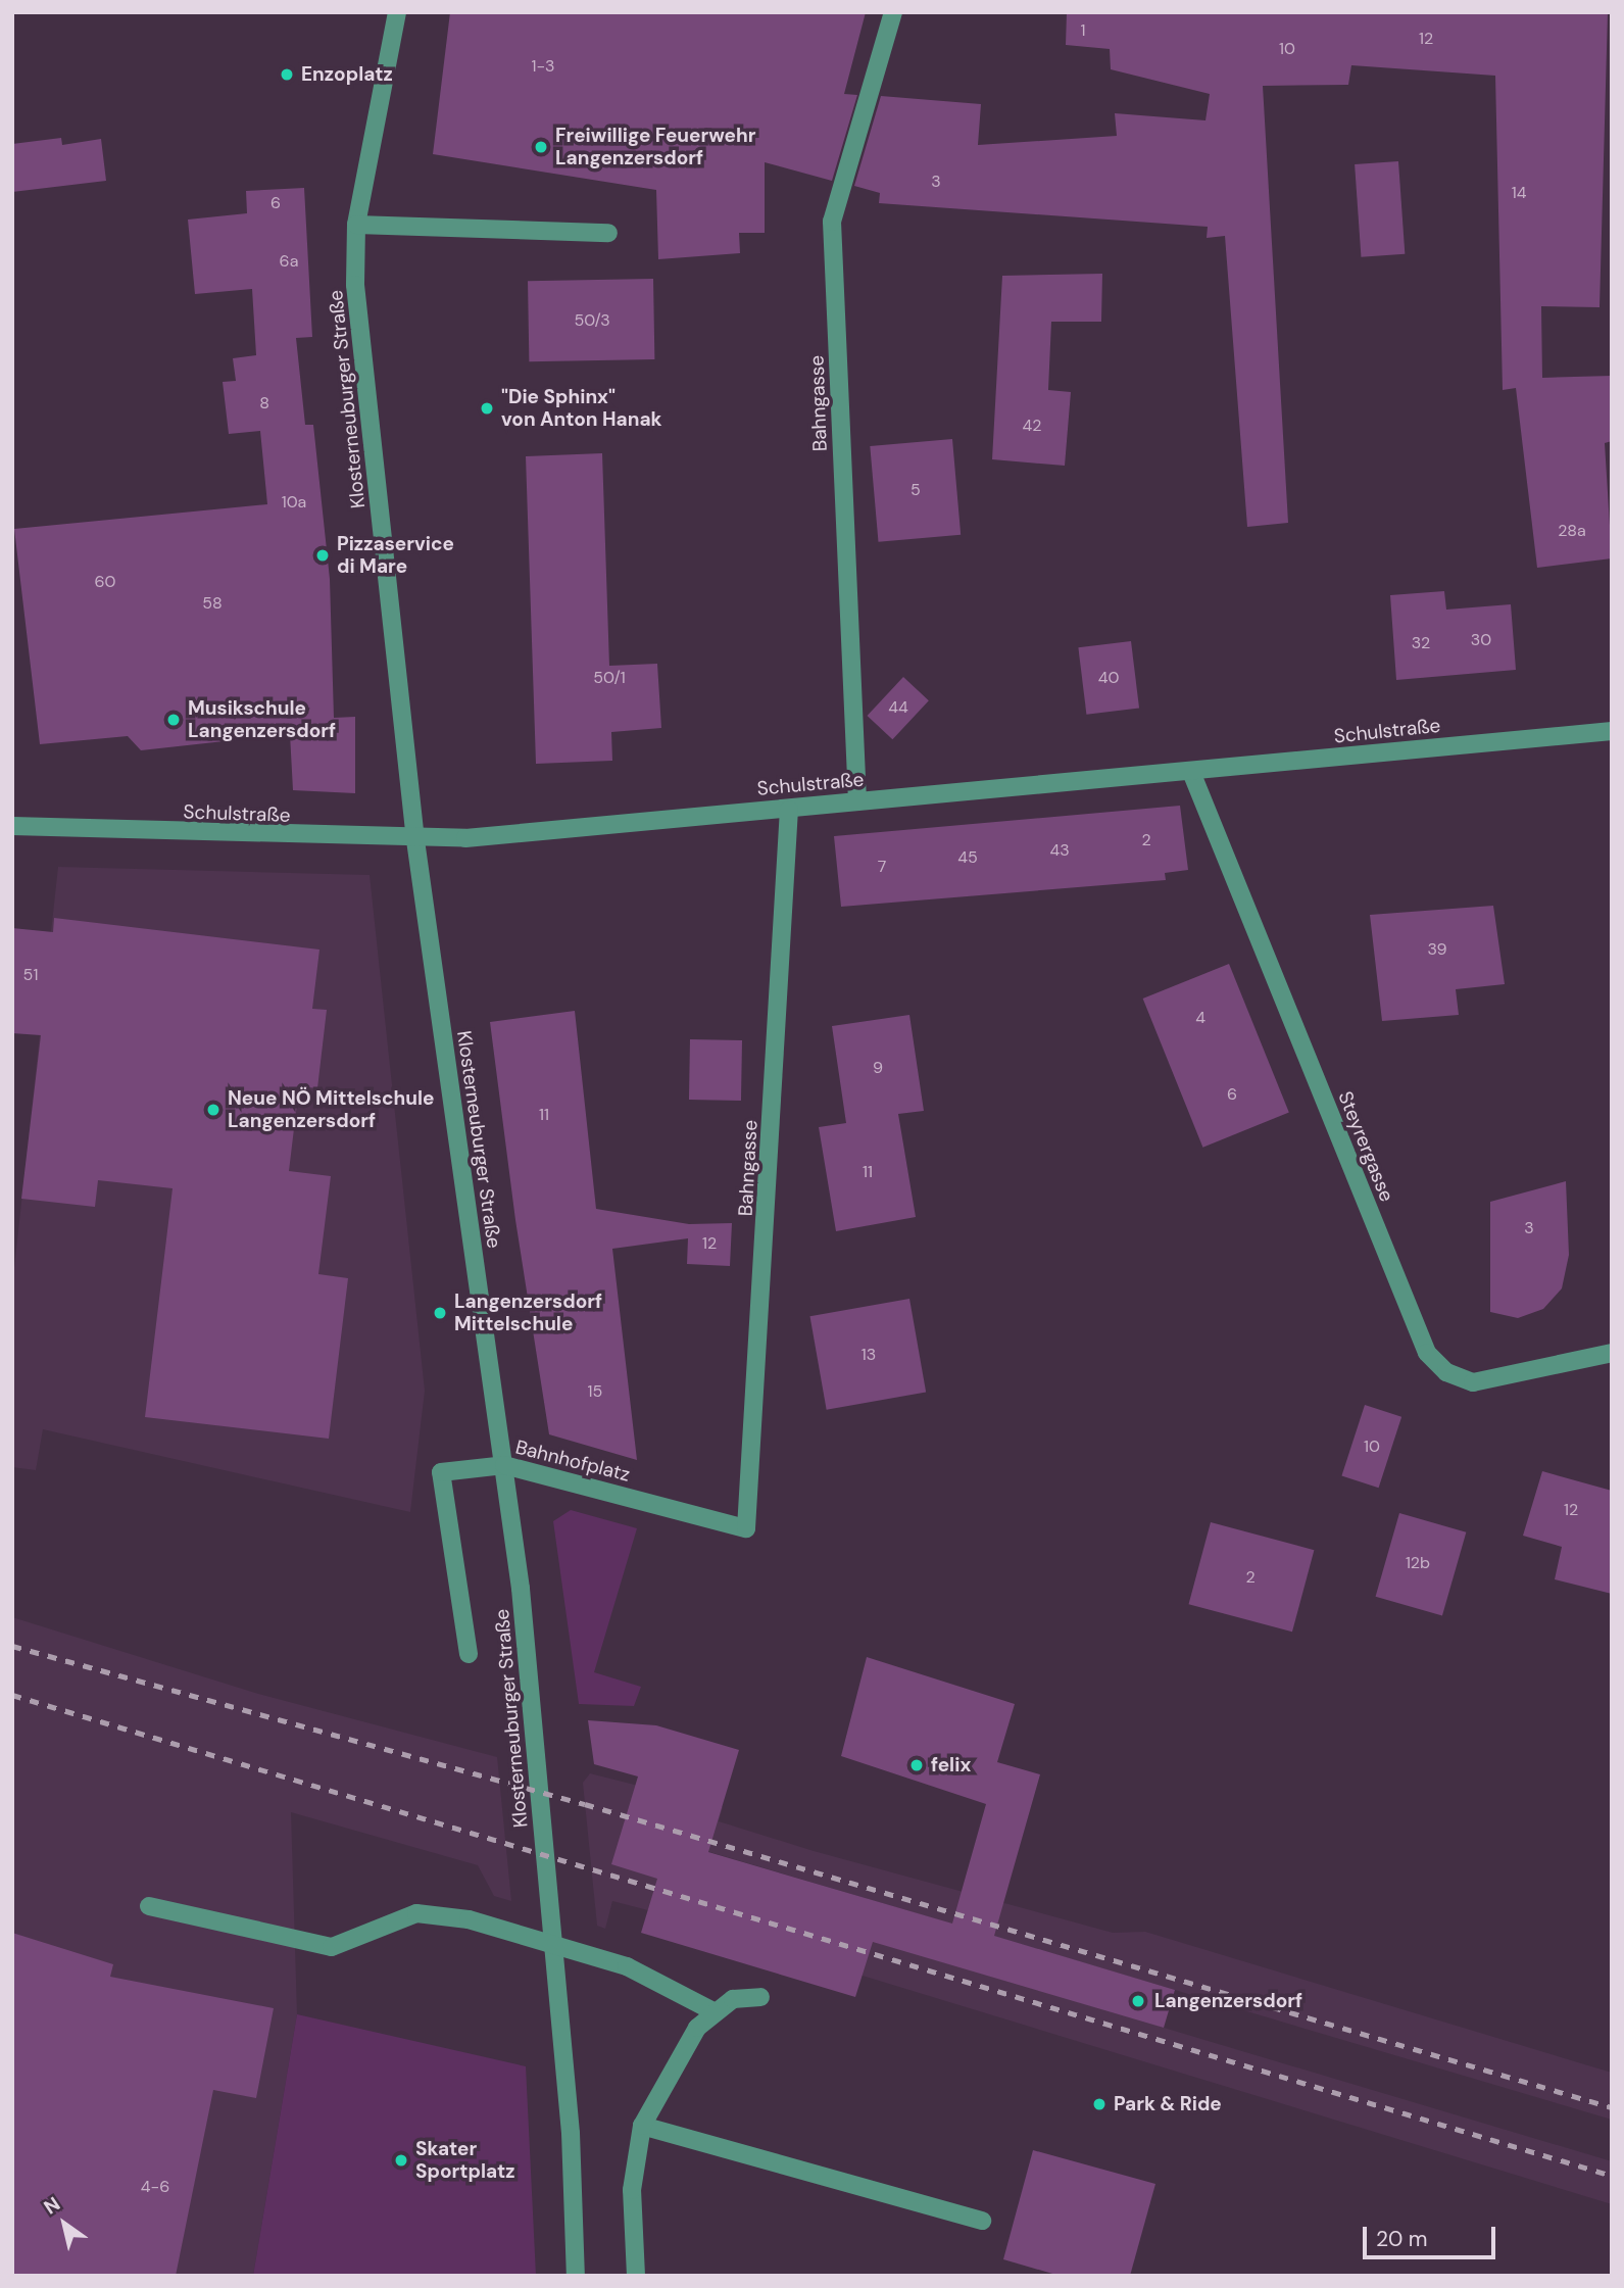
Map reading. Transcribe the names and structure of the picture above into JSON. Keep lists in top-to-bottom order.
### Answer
{
  "streets": {
    "street": [
      "Klosterneuburger Straße",
      "Bahngasse",
      "Schulstraße",
      "Steyrergasse",
      "Bahnhofplatz"
    ]
  },
  "crossings": [
    ["Klosterneuburger Straße", "Schulstraße"],
    ["Klosterneuburger Straße", "Bahnhofplatz"],
    ["Bahngasse", "Schulstraße"],
    ["Bahngasse", "Bahnhofplatz"],
    ["Schulstraße", "Steyrergasse"]
  ],
  "places": [
    "Enzoplatz",
    "Freiwillige Feuerwehr Langenzersdorf",
    "\"Die Sphinx\" von Anton Hanak",
    "Pizzaservice di Mare",
    "Musikschule Langenzersdorf",
    "Neue NÖ Mittelschule Langenzersdorf",
    "Langenzersdorf Mittelschule",
    "felix",
    "Langenzersdorf",
    "Park & Ride",
    "Skater Sportplatz"
  ],
  "house_numbers": [
    "1",
    "12",
    "10",
    "1-3",
    "3",
    "14",
    "6",
    "6a",
    "50/3",
    "8",
    "42",
    "5",
    "10a",
    "28a",
    "60",
    "58",
    "30",
    "32",
    "50/1",
    "40",
    "44",
    "2",
    "43",
    "45",
    "7",
    "39",
    "51",
    "4",
    "9",
    "6",
    "11",
    "11",
    "3",
    "12",
    "13",
    "15",
    "10",
    "12",
    "12b",
    "2",
    "4-6"
  ],
  "scale_bar": "20 m",
  "north": "top left"
}
